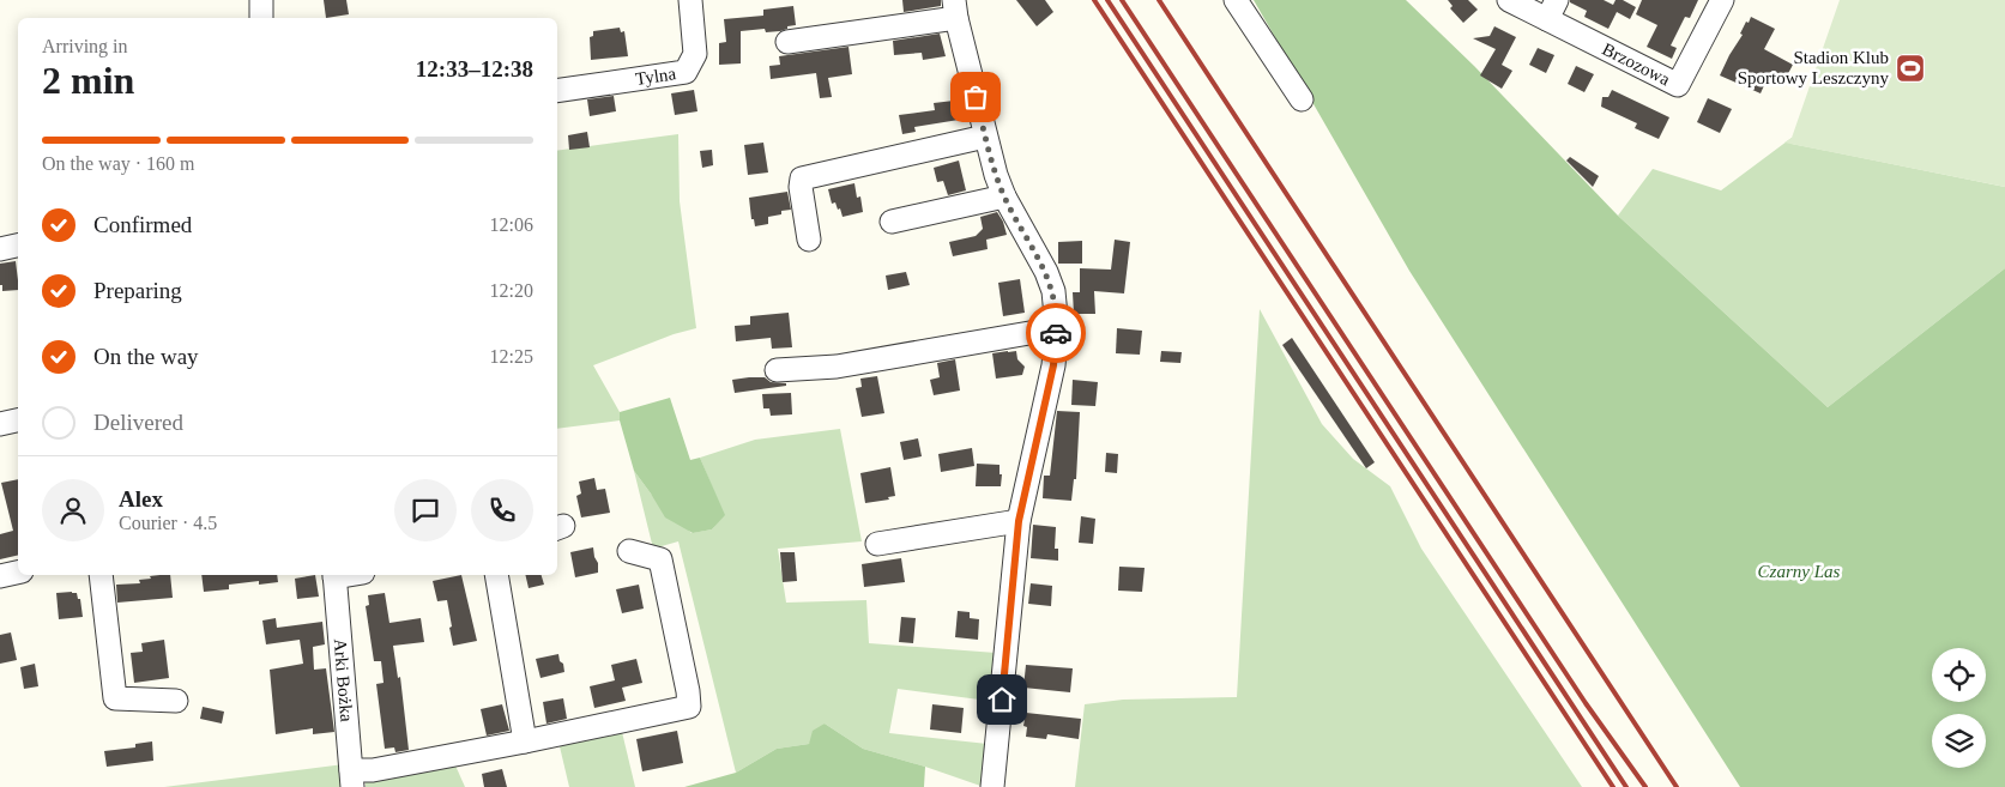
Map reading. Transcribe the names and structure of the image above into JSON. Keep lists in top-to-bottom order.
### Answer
{
  "streets": {
    "street": ["Brzozowa", "Tylna", "Arki Bożka"]
  },
  "parks": ["Czarny Las"],
  "places": {
    "sports": ["Stadion Klub Sportowy Leszczyny"]
  },
  "page": {
    "heading": ["2 min", "Arriving in", "12:33–12:38"],
    "panel": ["Alex", "Courier · 4.5"],
    "bar": "On the way · 160 m",
    "list": [
      ["Confirmed", "12:06"],
      ["Preparing", "12:20"],
      ["On the way", "12:25"],
      "Delivered"
    ]
  }
}
